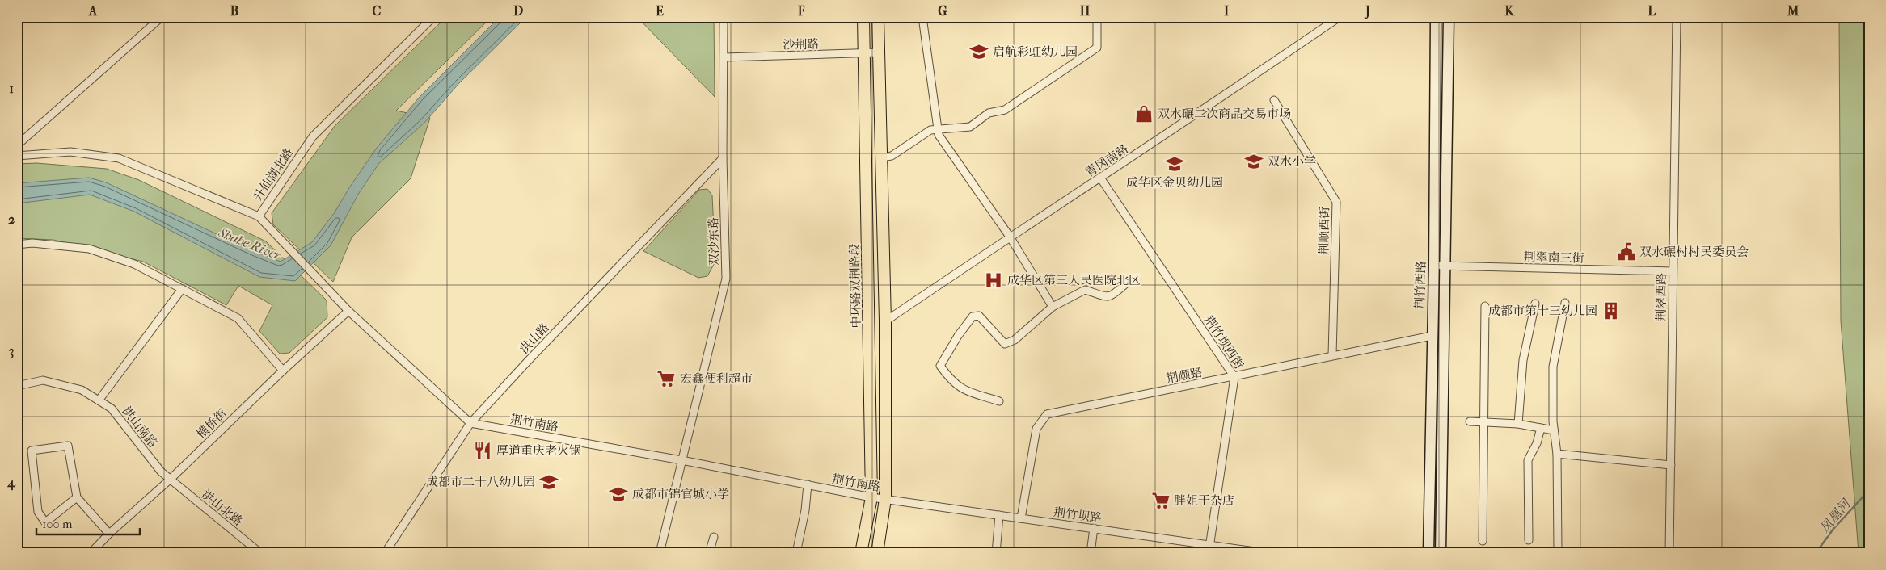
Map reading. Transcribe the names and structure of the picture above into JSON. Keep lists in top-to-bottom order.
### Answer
{
  "streets": {
    "main road": ["荆竹西路", "中环路双荆路段"],
    "street": [
      "沙荆路",
      "青冈南路",
      "升仙湖北路",
      "荆顺西街",
      "双沙东路",
      "荆翠南三街",
      "荆翠西路",
      "洪山路",
      "荆竹坝西街",
      "荆顺路",
      "荆竹南路",
      "横桥街",
      "洪山南路",
      "洪山北路",
      "荆竹坝路"
    ]
  },
  "crossings": [
    ["沙荆路", "双沙东路"],
    ["沙荆路", "中环路双荆路段"],
    ["青冈南路", "荆竹坝西街"],
    ["荆顺西街", "荆顺路"],
    ["双沙东路", "洪山路"],
    ["双沙东路", "荆竹南路"],
    ["荆翠南三街", "荆竹西路"],
    ["荆翠南三街", "荆翠西路"],
    ["荆竹西路", "荆顺路"],
    ["中环路双荆路段", "荆竹南路"],
    ["洪山路", "荆竹南路"],
    ["荆竹坝西街", "荆顺路"],
    ["荆竹坝西街", "荆竹坝路"],
    ["荆顺路", "荆竹坝路"],
    ["荆竹南路", "荆竹坝路"],
    ["横桥街", "洪山南路"],
    ["横桥街", "洪山北路"],
    ["洪山南路", "洪山北路"]
  ],
  "water": ["Shahe River", "凤凰河"],
  "places": {
    "school or university": [
      "启航彩虹幼儿园",
      "双水小学",
      "成华区金贝幼儿园",
      "成都市二十八幼儿园",
      "成都市锦官城小学"
    ],
    "shop": ["双水碾二次商品交易市场"],
    "public building": ["双水碾村村民委员会"],
    "hospital": ["成华区第三人民医院北区"],
    "building": ["成都市第十三幼儿园"],
    "supermarket": ["宏鑫便利超市", "胖姐干杂店"],
    "restaurant": ["厚道重庆老火锅"]
  },
  "scale_bar": "100 m",
  "grid": {
    "columns": [
      "A",
      "B",
      "C",
      "D",
      "E",
      "F",
      "G",
      "H",
      "I",
      "J",
      "K",
      "L",
      "M"
    ],
    "rows": [
      "1",
      "2",
      "3",
      "4"
    ]
  }
}
